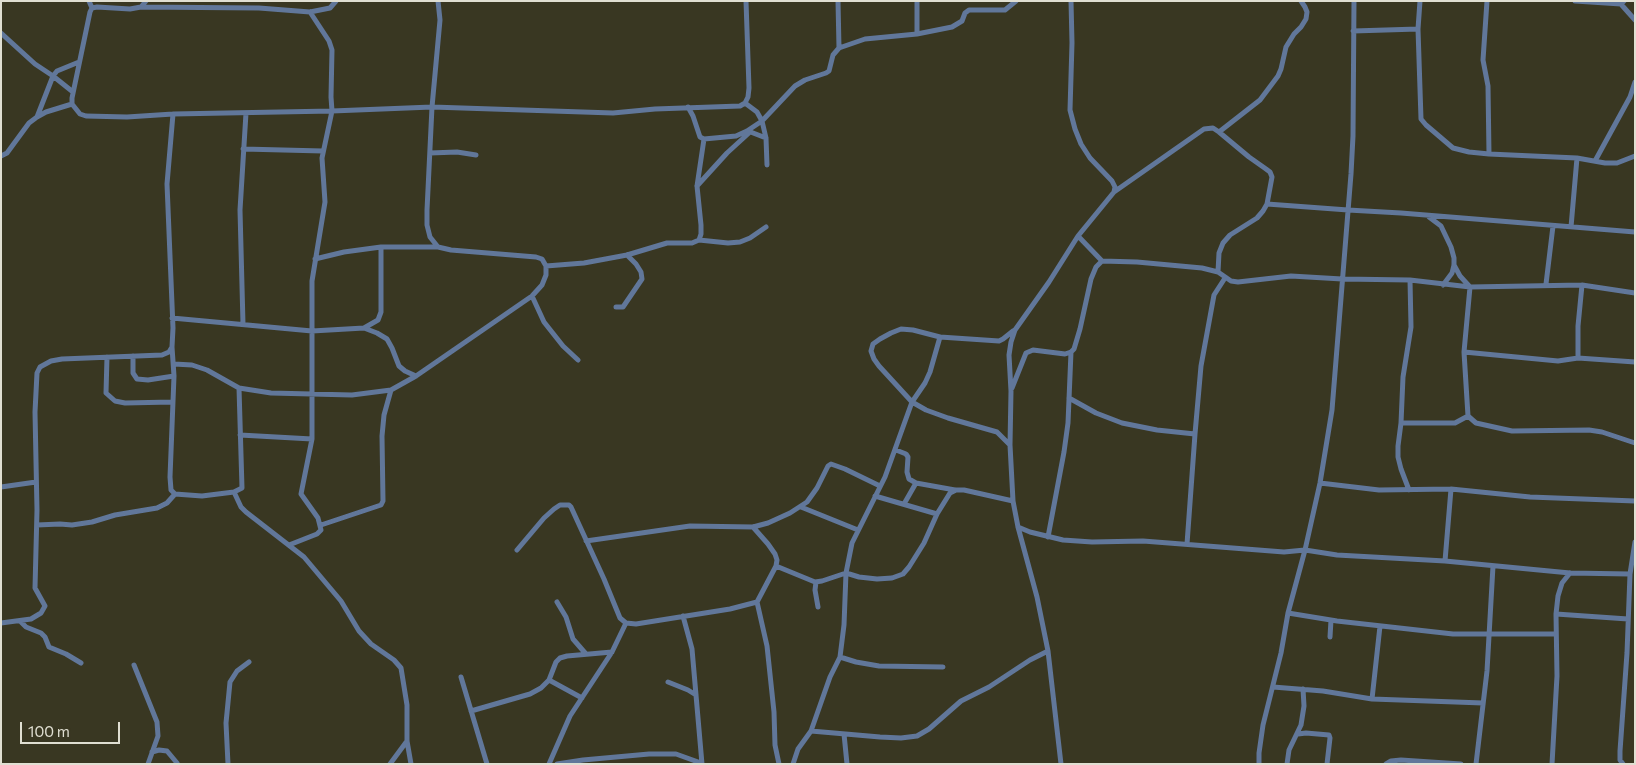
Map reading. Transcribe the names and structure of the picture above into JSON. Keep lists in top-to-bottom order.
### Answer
{
  "scale_bar": "100 m"
}
